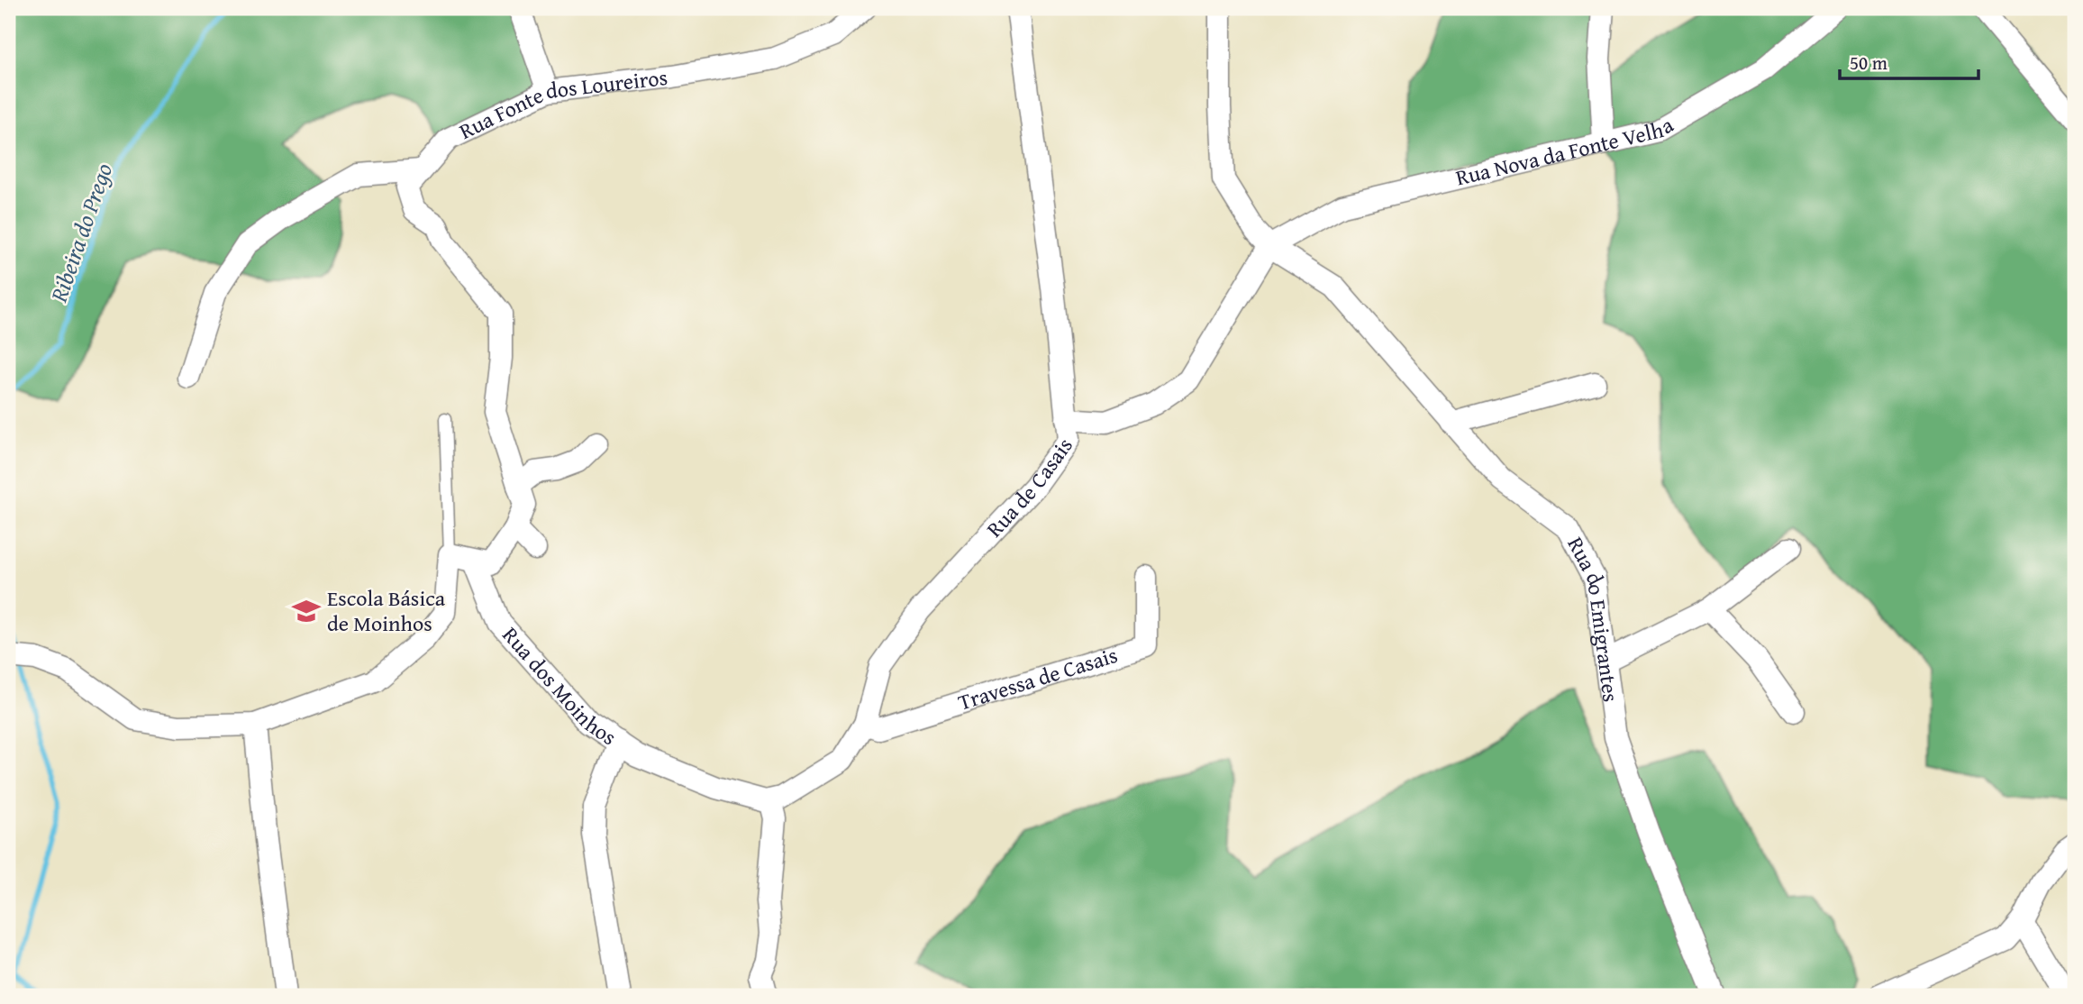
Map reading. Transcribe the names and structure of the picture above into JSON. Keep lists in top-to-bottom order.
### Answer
{
  "streets": {
    "street": [
      "Rua Fonte dos Loureiros",
      "Rua Nova da Fonte Velha",
      "Rua de Casais",
      "Rua do Emigrantes",
      "Travessa de Casais",
      "Rua dos Moinhos"
    ]
  },
  "crossings": [
    ["Rua Fonte dos Loureiros", "Rua dos Moinhos"],
    ["Rua Nova da Fonte Velha", "Rua do Emigrantes"],
    ["Rua de Casais", "Travessa de Casais"]
  ],
  "water": ["Ribeira do Prego"],
  "places": {
    "school or university": ["Escola Básica de Moinhos"]
  },
  "scale_bar": "50 m"
}
